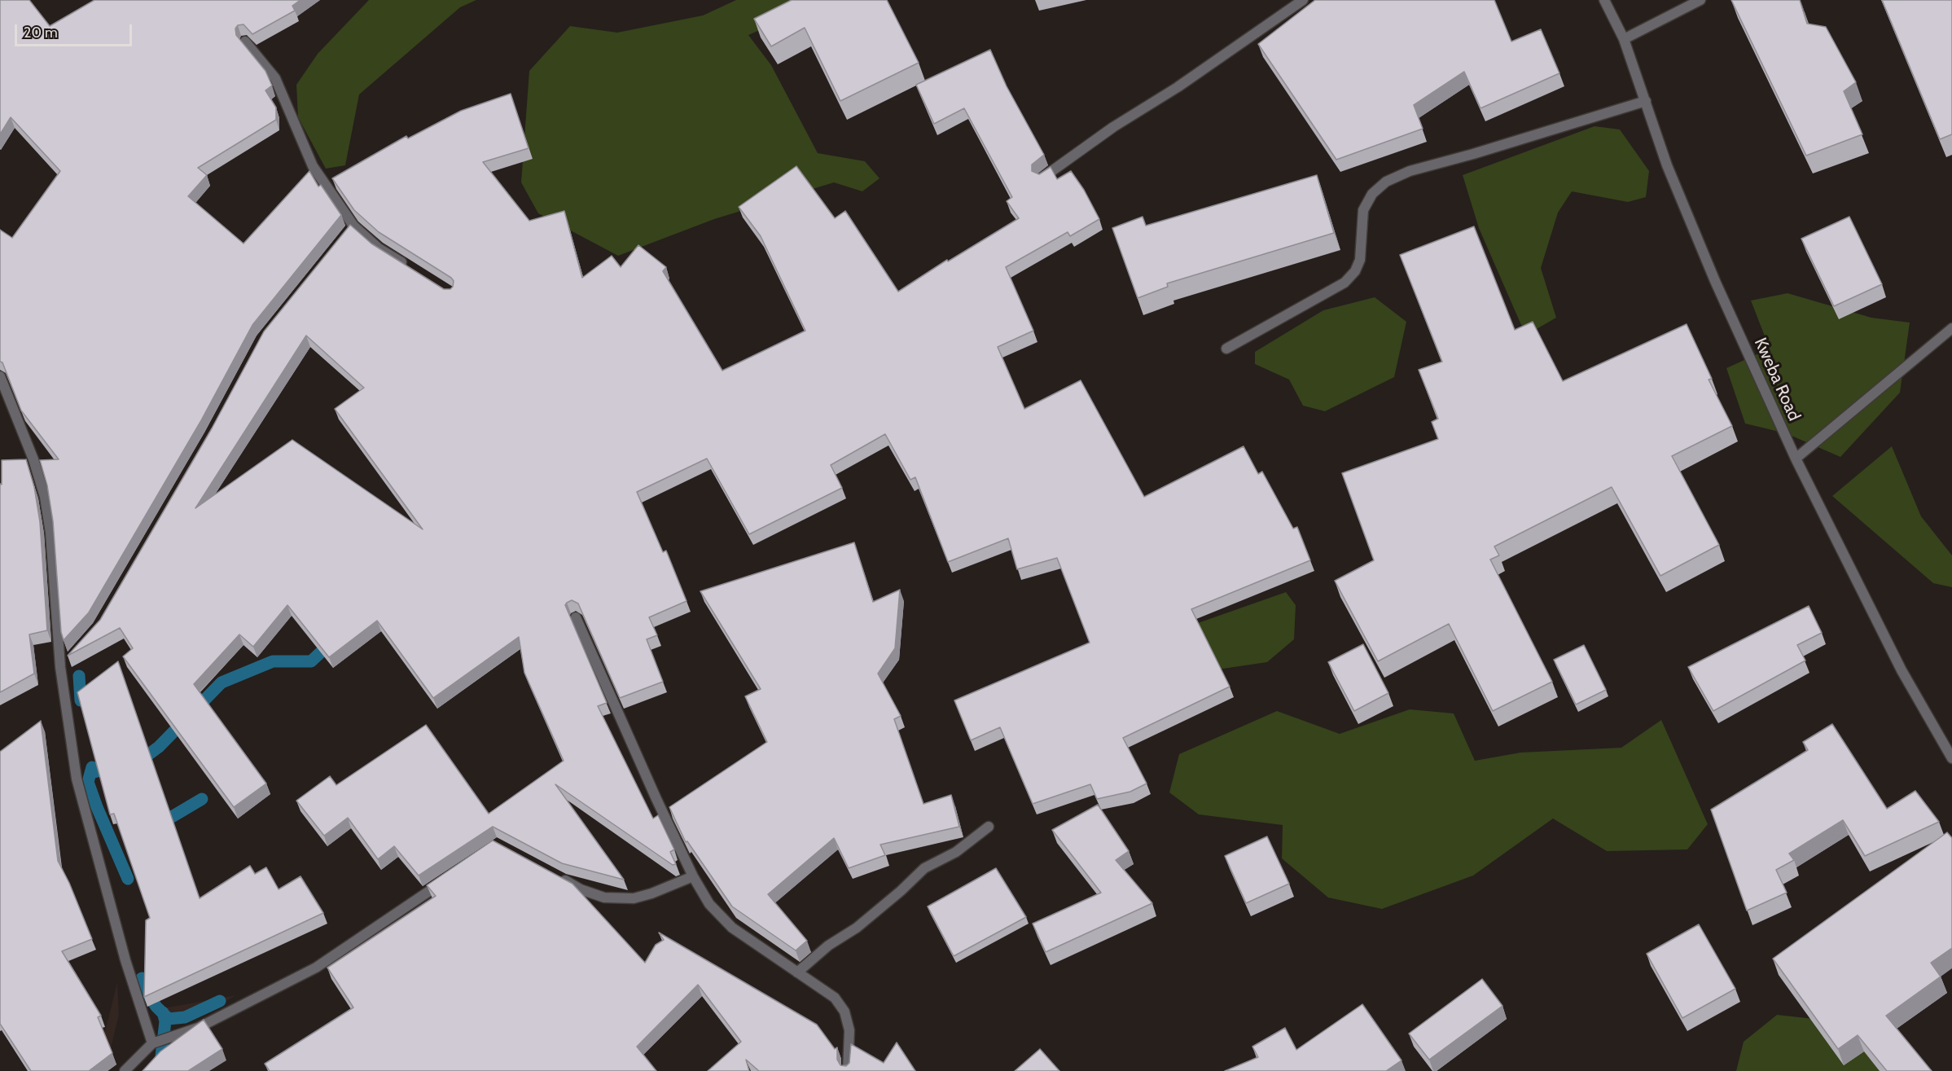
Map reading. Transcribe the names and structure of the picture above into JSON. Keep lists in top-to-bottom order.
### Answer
{
  "streets": {
    "street": ["Kweba Road"]
  },
  "scale_bar": "20 m"
}
